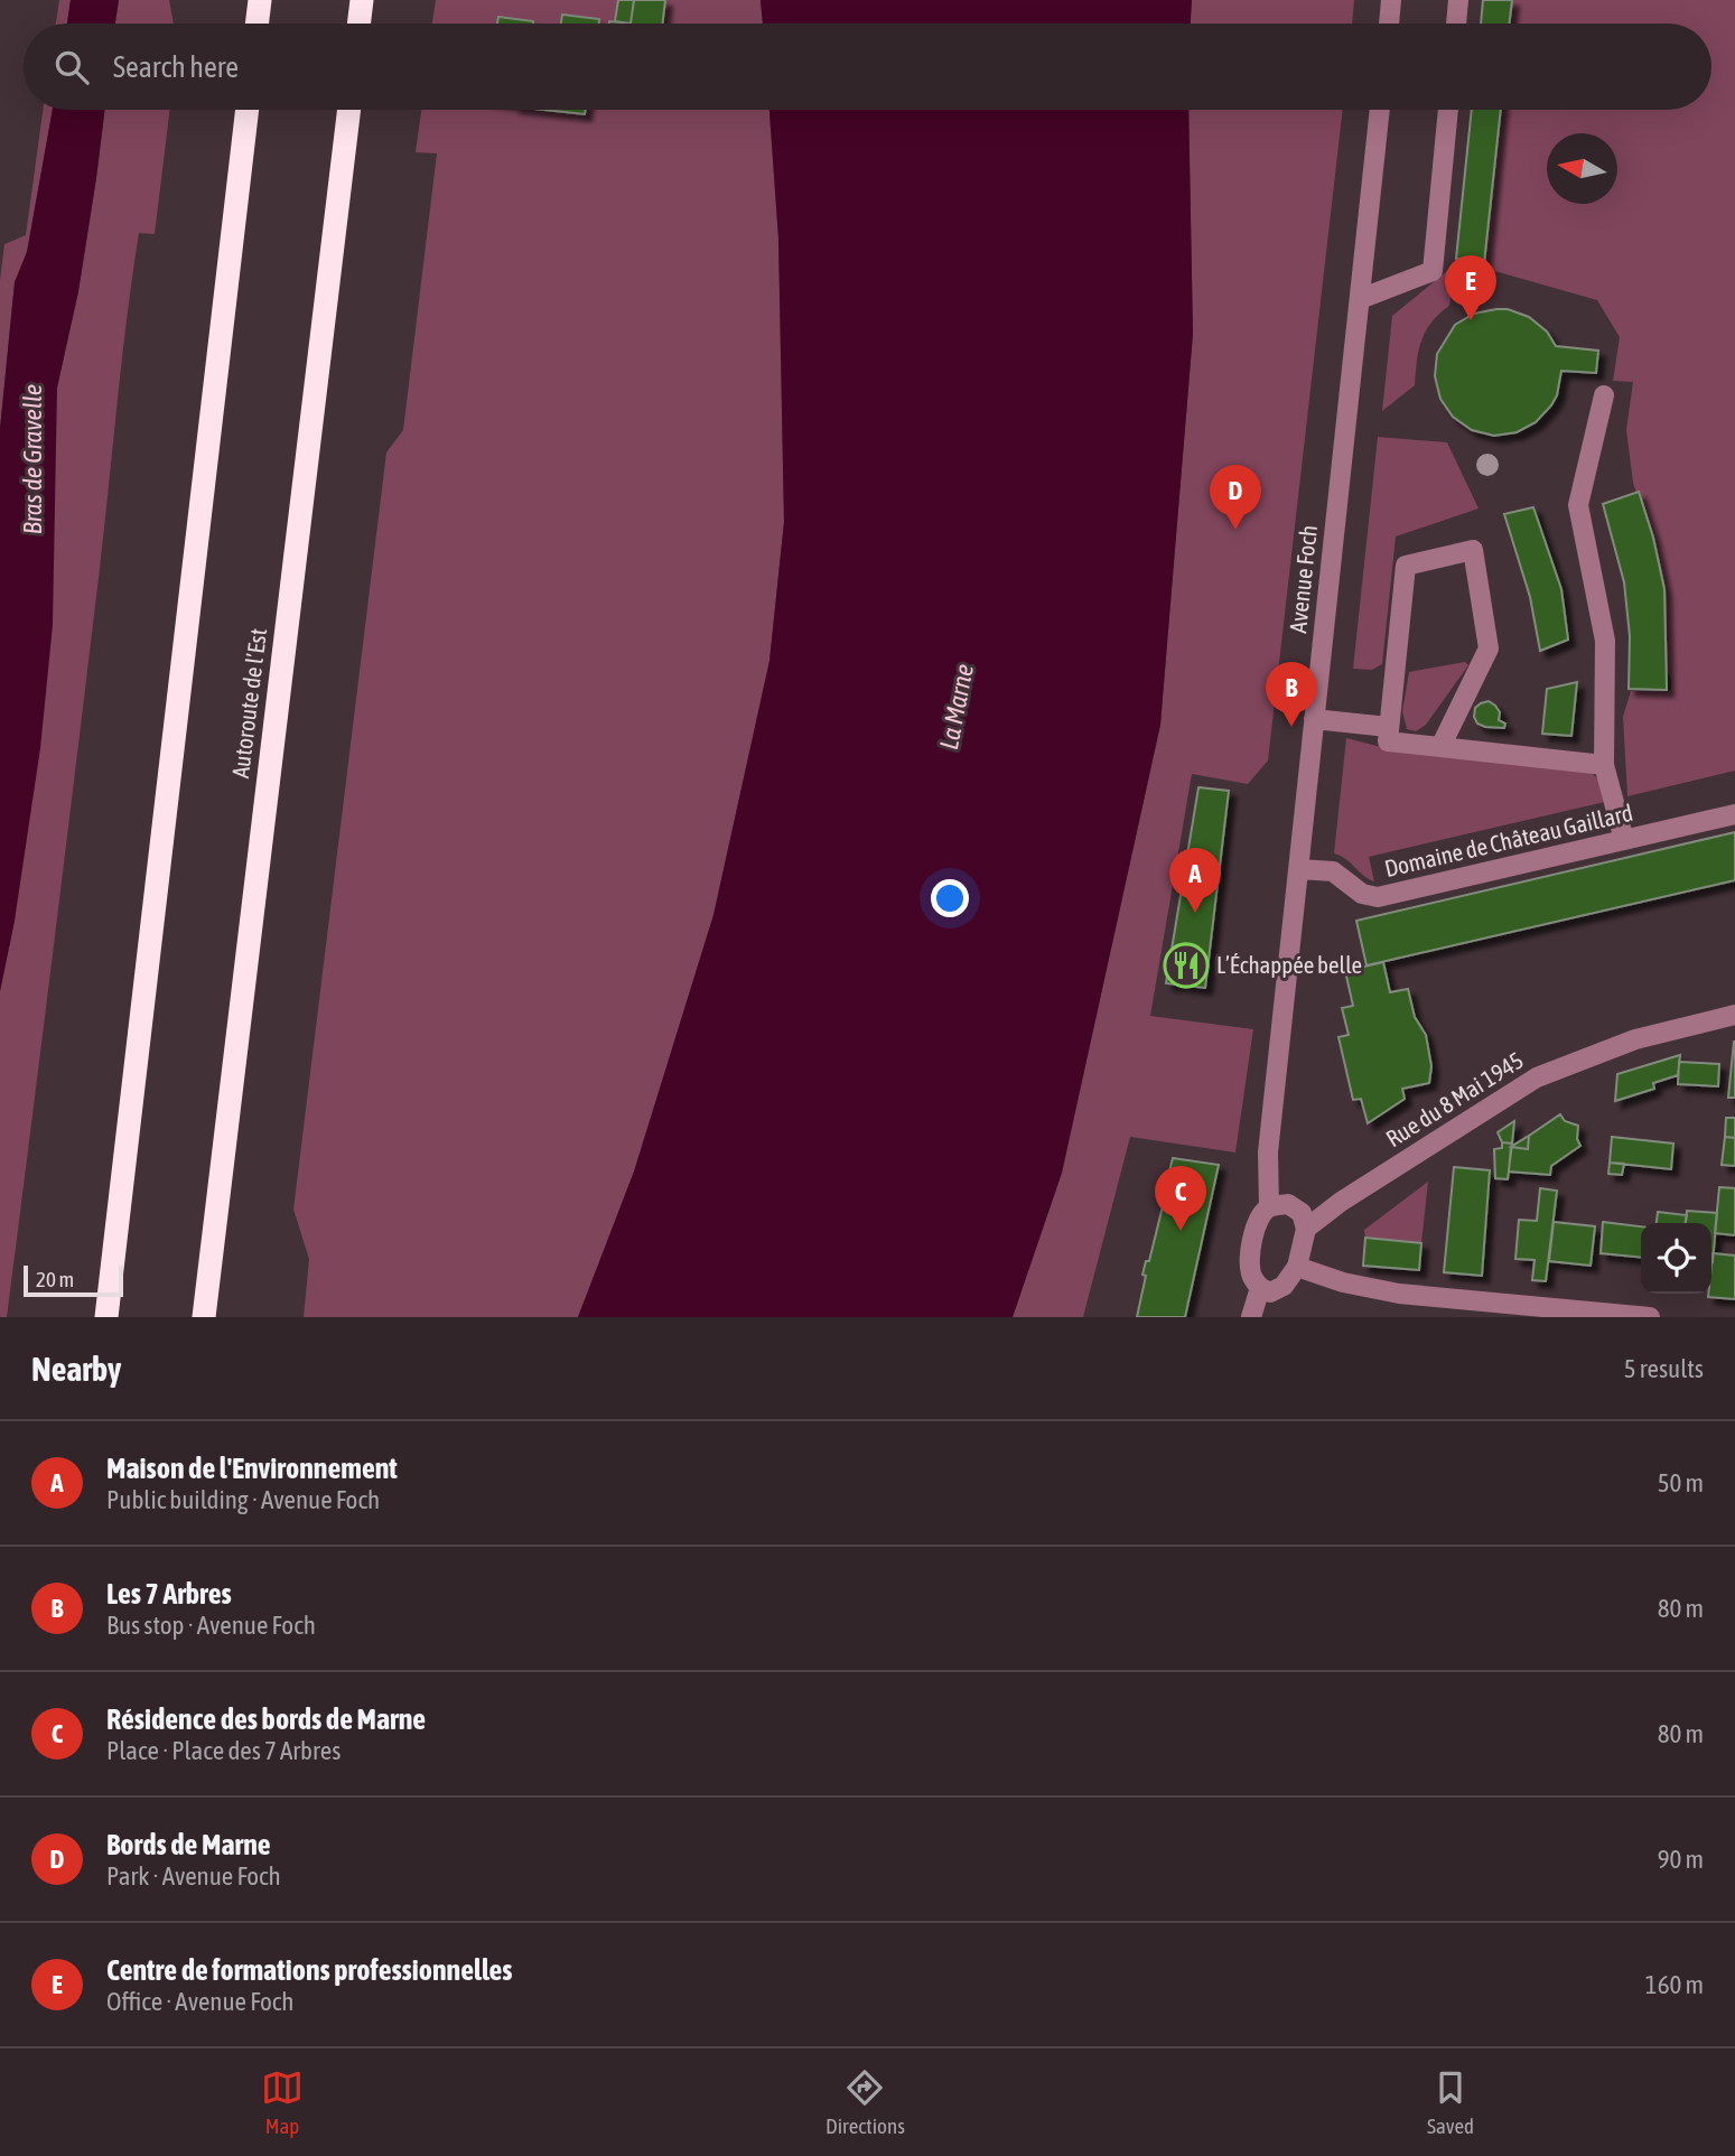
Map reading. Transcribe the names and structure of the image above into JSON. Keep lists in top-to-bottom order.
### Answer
{
  "streets": {
    "highway": ["Autoroute de l’Est"],
    "street": ["Avenue Foch", "Domaine de Château Gaillard", "Rue du 8 Mai 1945"]
  },
  "crossings": [
    ["Avenue Foch", "Domaine de Château Gaillard"],
    ["Avenue Foch", "Rue du 8 Mai 1945"]
  ],
  "water": ["Bras de Gravelle", "La Marne"],
  "places": {
    "restaurant": ["L’Échappée belle"]
  },
  "scale_bar": "20 m",
  "north": "left",
  "page": {
    "search": "Search here",
    "pins": [
      "E",
      "D",
      "B",
      "A",
      "C"
    ],
    "scale": "20 m",
    "heading": ["Nearby", "5 results"],
    "list": [
      {
        "mark": "A",
        "name": "Maison de l'Environnement",
        "note": "Public building · Avenue Foch",
        "value": "50 m"
      },
      {
        "mark": "B",
        "name": "Les 7 Arbres",
        "note": "Bus stop · Avenue Foch",
        "value": "80 m"
      },
      {
        "mark": "C",
        "name": "Résidence des bords de Marne",
        "note": "Place · Place des 7 Arbres",
        "value": "80 m"
      },
      {
        "mark": "D",
        "name": "Bords de Marne",
        "note": "Park · Avenue Foch",
        "value": "90 m"
      },
      {
        "mark": "E",
        "name": "Centre de formations professionnelles",
        "note": "Office · Avenue Foch",
        "value": "160 m"
      }
    ],
    "nav": ["Map", "Directions", "Saved"]
  }
}
